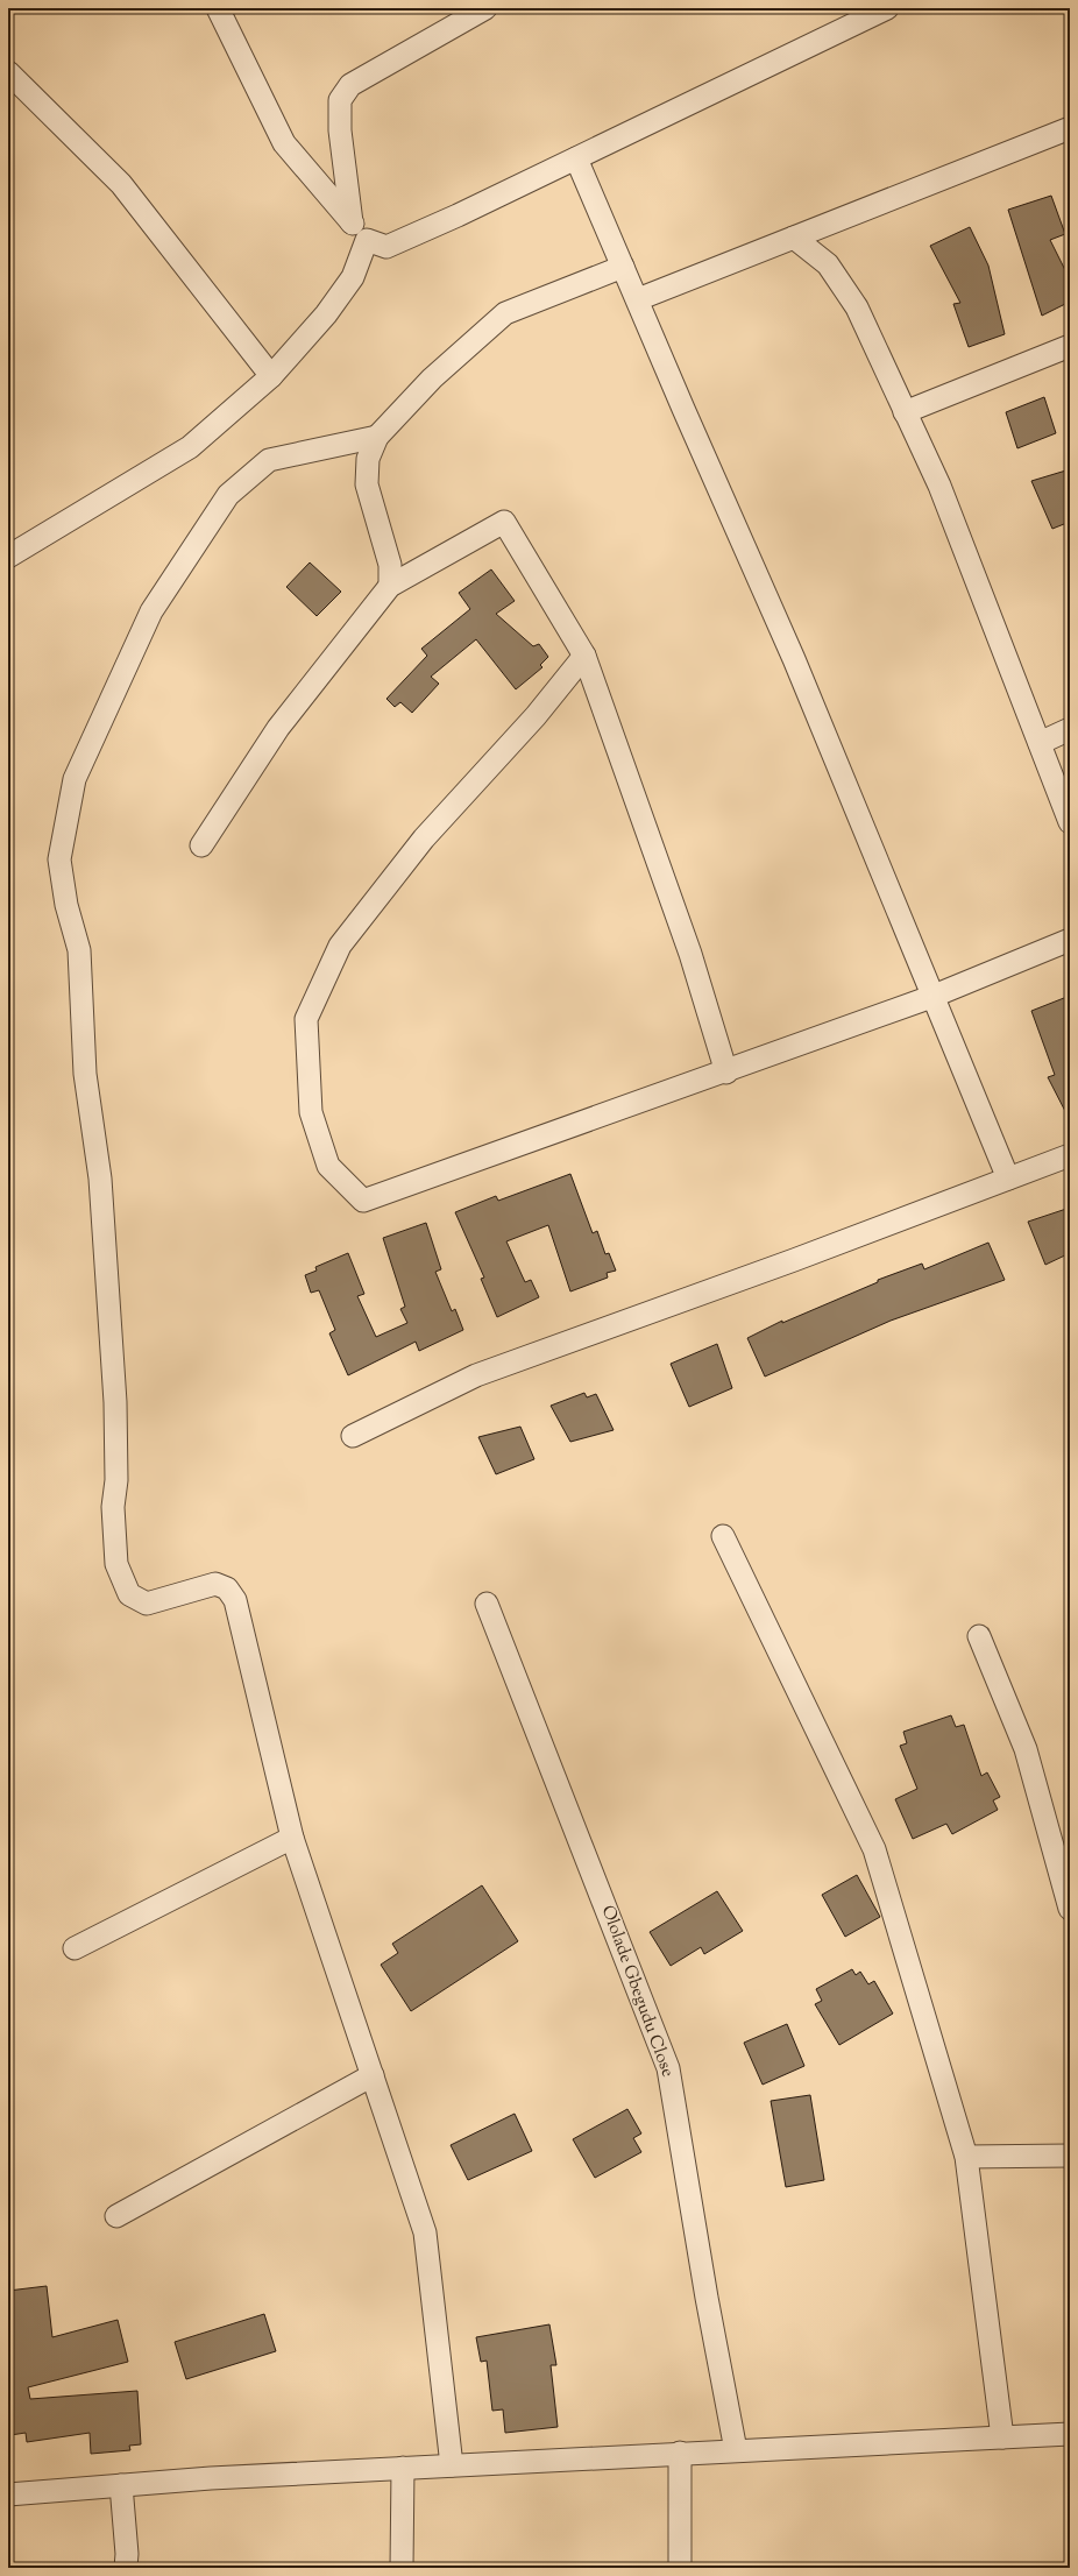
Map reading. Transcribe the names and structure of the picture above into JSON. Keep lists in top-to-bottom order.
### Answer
{
  "streets": {
    "street": ["Ololade Gbegudu Close"]
  }
}
